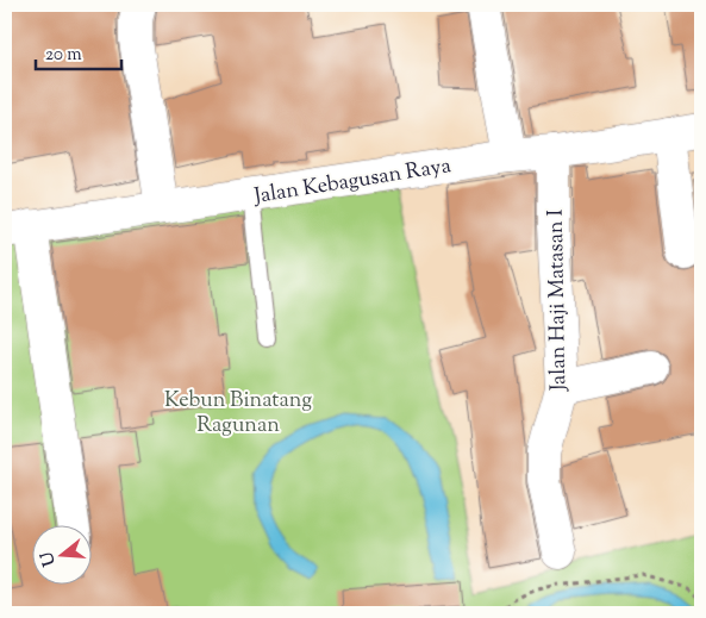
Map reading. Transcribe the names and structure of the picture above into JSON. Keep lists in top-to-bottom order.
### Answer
{
  "streets": {
    "street": ["Jalan Kebagusan Raya", "Jalan Haji Matasan I"]
  },
  "crossings": [
    ["Jalan Kebagusan Raya", "Jalan Haji Matasan I"]
  ],
  "parks": ["Kebun Binatang Ragunan"],
  "scale_bar": "20 m",
  "north": "left"
}
